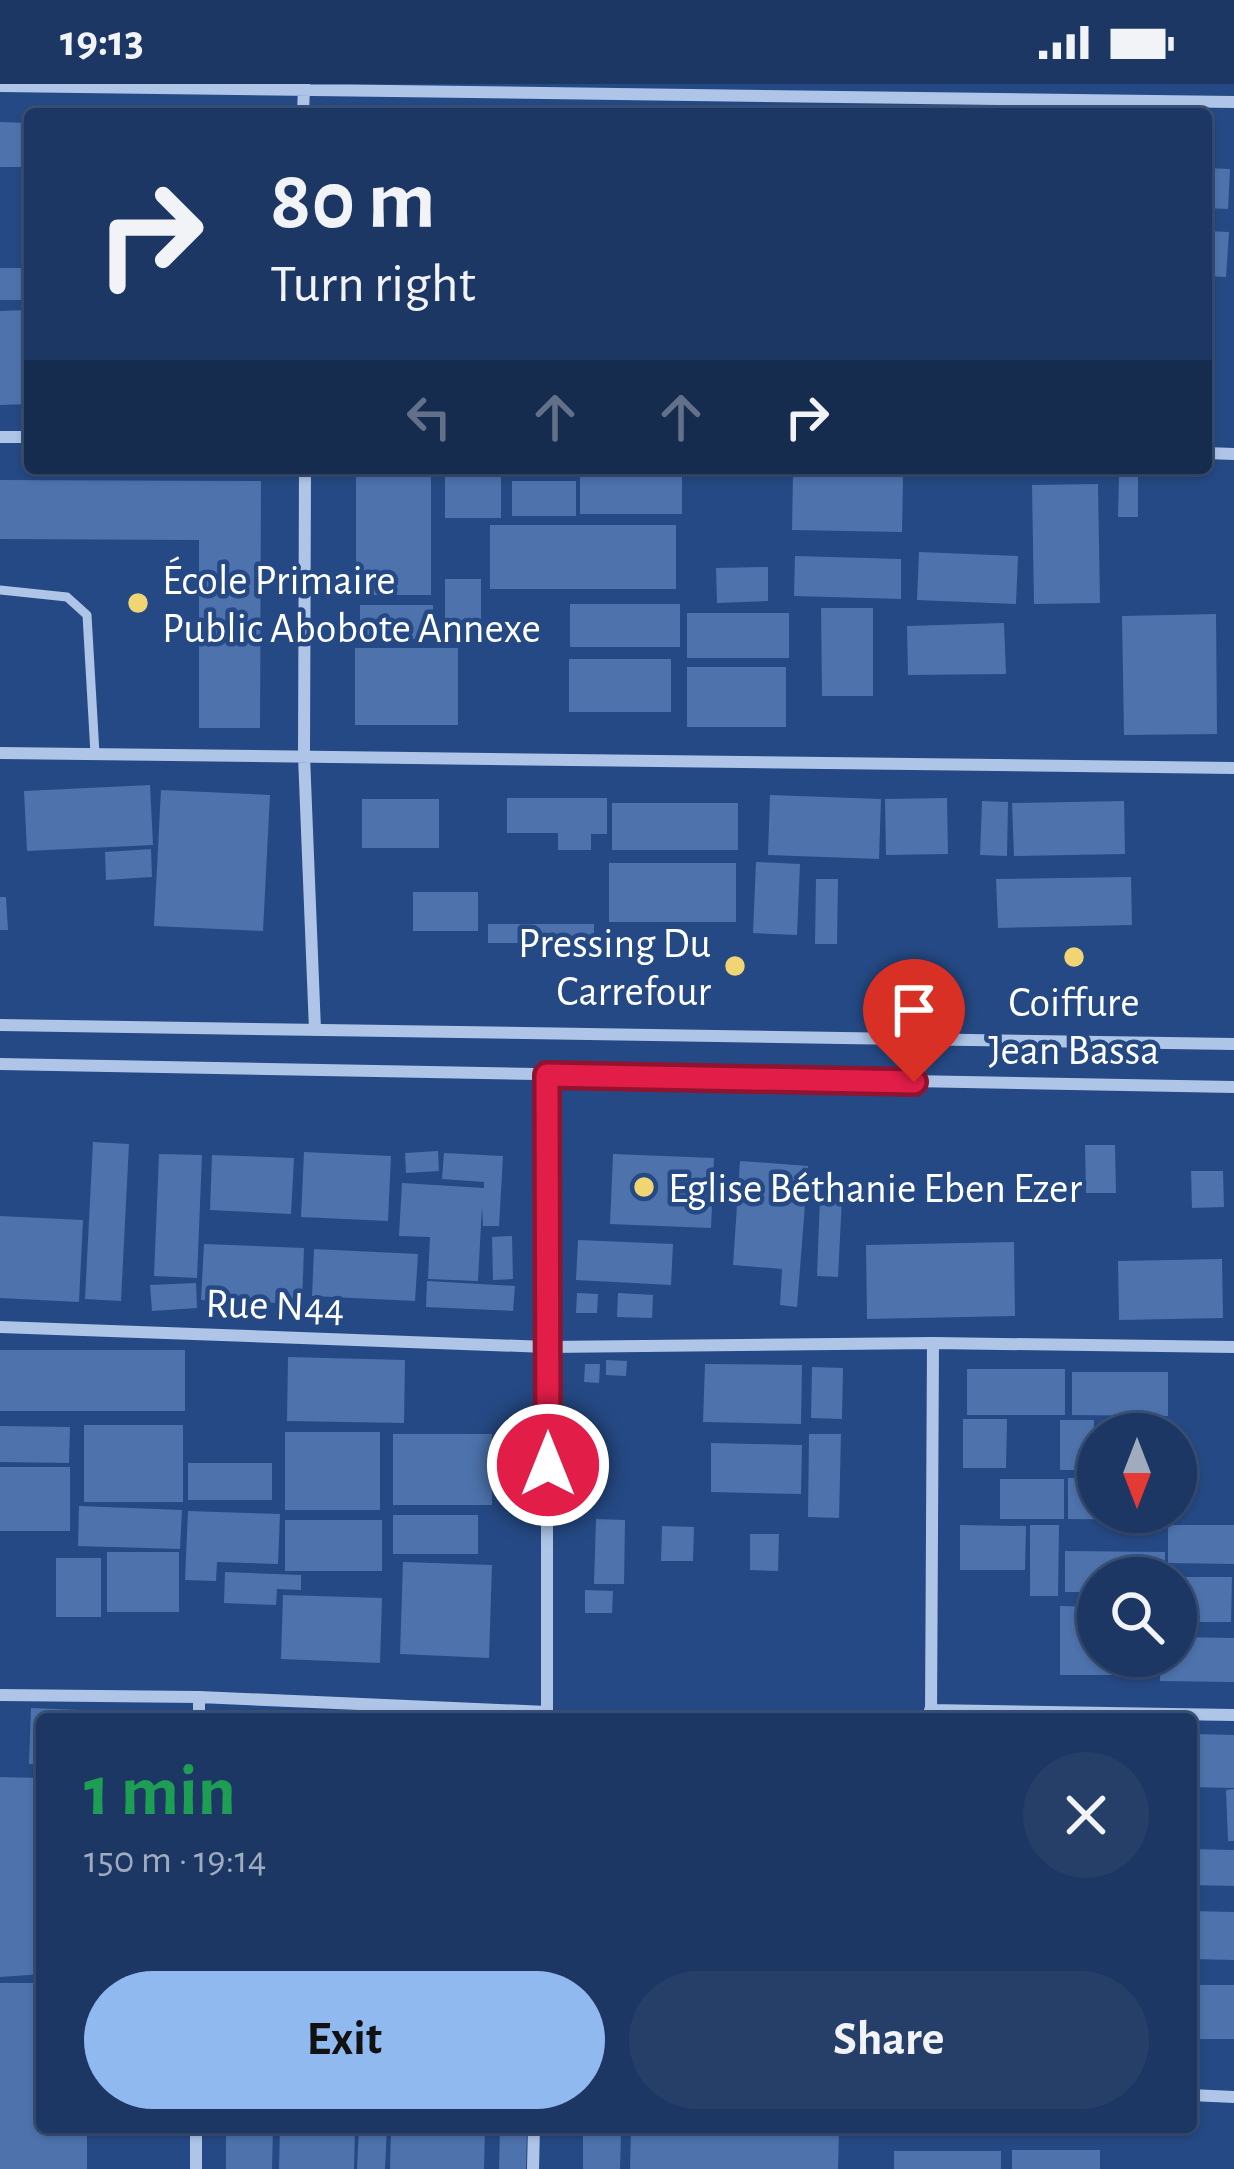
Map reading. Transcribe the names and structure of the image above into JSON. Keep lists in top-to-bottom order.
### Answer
{
  "streets": {
    "street": ["Rue N44"]
  },
  "places": [
    "École Primaire Public Abobote Annexe",
    "Coiffure Jean Bassa",
    "Pressing Du Carrefour",
    "Eglise Béthanie Eben Ezer"
  ],
  "north": "bottom",
  "page": {
    "status": "19:13",
    "turn": ["80 m", "Turn right"],
    "heading": ["1 min", "150 m · 19:14"],
    "buttons": ["Exit", "Share"]
  }
}
